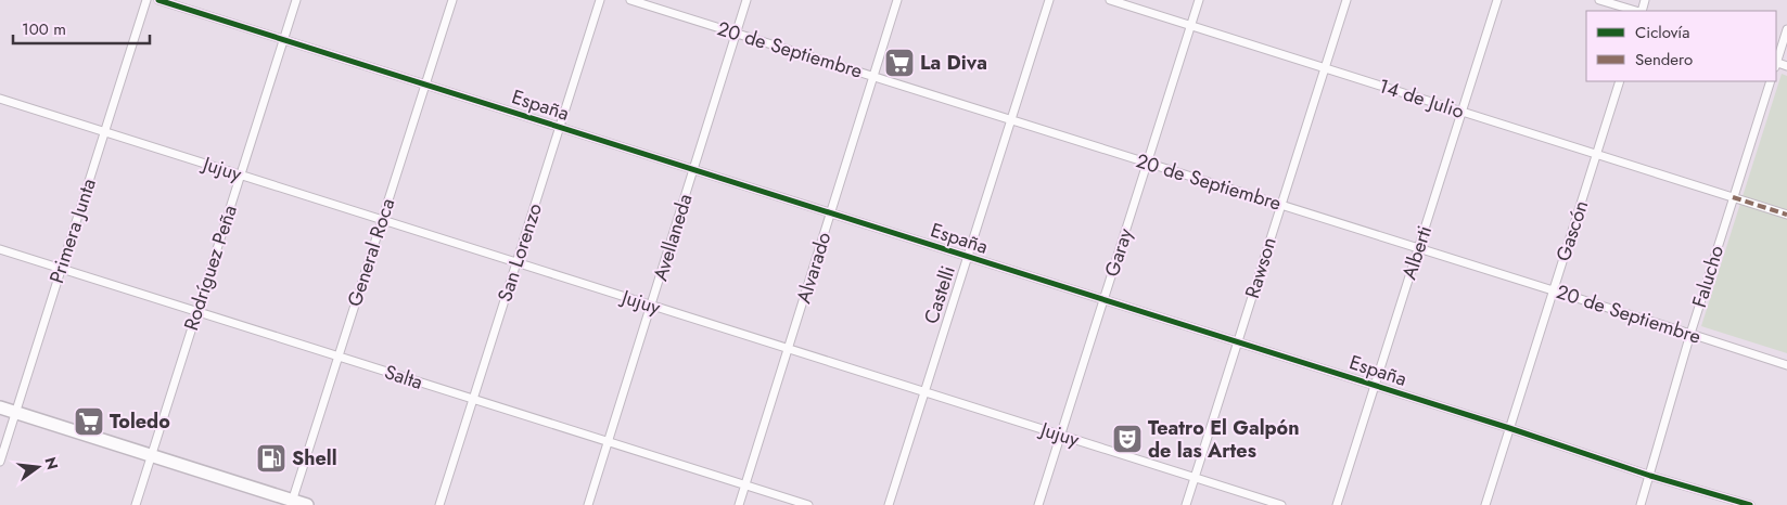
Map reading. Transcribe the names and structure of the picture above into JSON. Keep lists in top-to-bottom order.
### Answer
{
  "streets": {
    "street": [
      "20 de Septiembre",
      "14 de Julio",
      "España",
      "Jujuy",
      "Primera Junta",
      "Gascón",
      "Avellaneda",
      "General Roca",
      "San Lorenzo",
      "Garay",
      "Alberti",
      "Rodríguez Peña",
      "Alvarado",
      "Rawson",
      "Falucho",
      "Castelli",
      "Salta"
    ]
  },
  "crossings": [
    ["20 de Septiembre", "Gascón"],
    ["20 de Septiembre", "Avellaneda"],
    ["20 de Septiembre", "Garay"],
    ["20 de Septiembre", "Alberti"],
    ["20 de Septiembre", "Alvarado"],
    ["20 de Septiembre", "Rawson"],
    ["20 de Septiembre", "Falucho"],
    ["20 de Septiembre", "Castelli"],
    ["14 de Julio", "Gascón"],
    ["14 de Julio", "Garay"],
    ["14 de Julio", "Alberti"],
    ["14 de Julio", "Rawson"],
    ["14 de Julio", "Falucho"],
    ["España", "Gascón"],
    ["España", "Avellaneda"],
    ["España", "General Roca"],
    ["España", "San Lorenzo"],
    ["España", "Garay"],
    ["España", "Alberti"],
    ["España", "Rodríguez Peña"],
    ["España", "Alvarado"],
    ["España", "Rawson"],
    ["España", "Falucho"],
    ["España", "Castelli"],
    ["Jujuy", "Primera Junta"],
    ["Jujuy", "Avellaneda"],
    ["Jujuy", "General Roca"],
    ["Jujuy", "San Lorenzo"],
    ["Jujuy", "Garay"],
    ["Jujuy", "Rodríguez Peña"],
    ["Jujuy", "Alvarado"],
    ["Jujuy", "Rawson"],
    ["Jujuy", "Castelli"],
    ["Primera Junta", "Salta"],
    ["Avellaneda", "Salta"],
    ["General Roca", "Salta"],
    ["San Lorenzo", "Salta"],
    ["Rodríguez Peña", "Salta"],
    ["Alvarado", "Salta"]
  ],
  "places": {
    "supermarket": ["La Diva", "Toledo"],
    "theatre": ["Teatro El Galpón de las Artes"],
    "fuel station": ["Shell"]
  },
  "legend": ["Ciclovía", "Sendero"],
  "scale_bar": "100 m",
  "north": "right"
}
